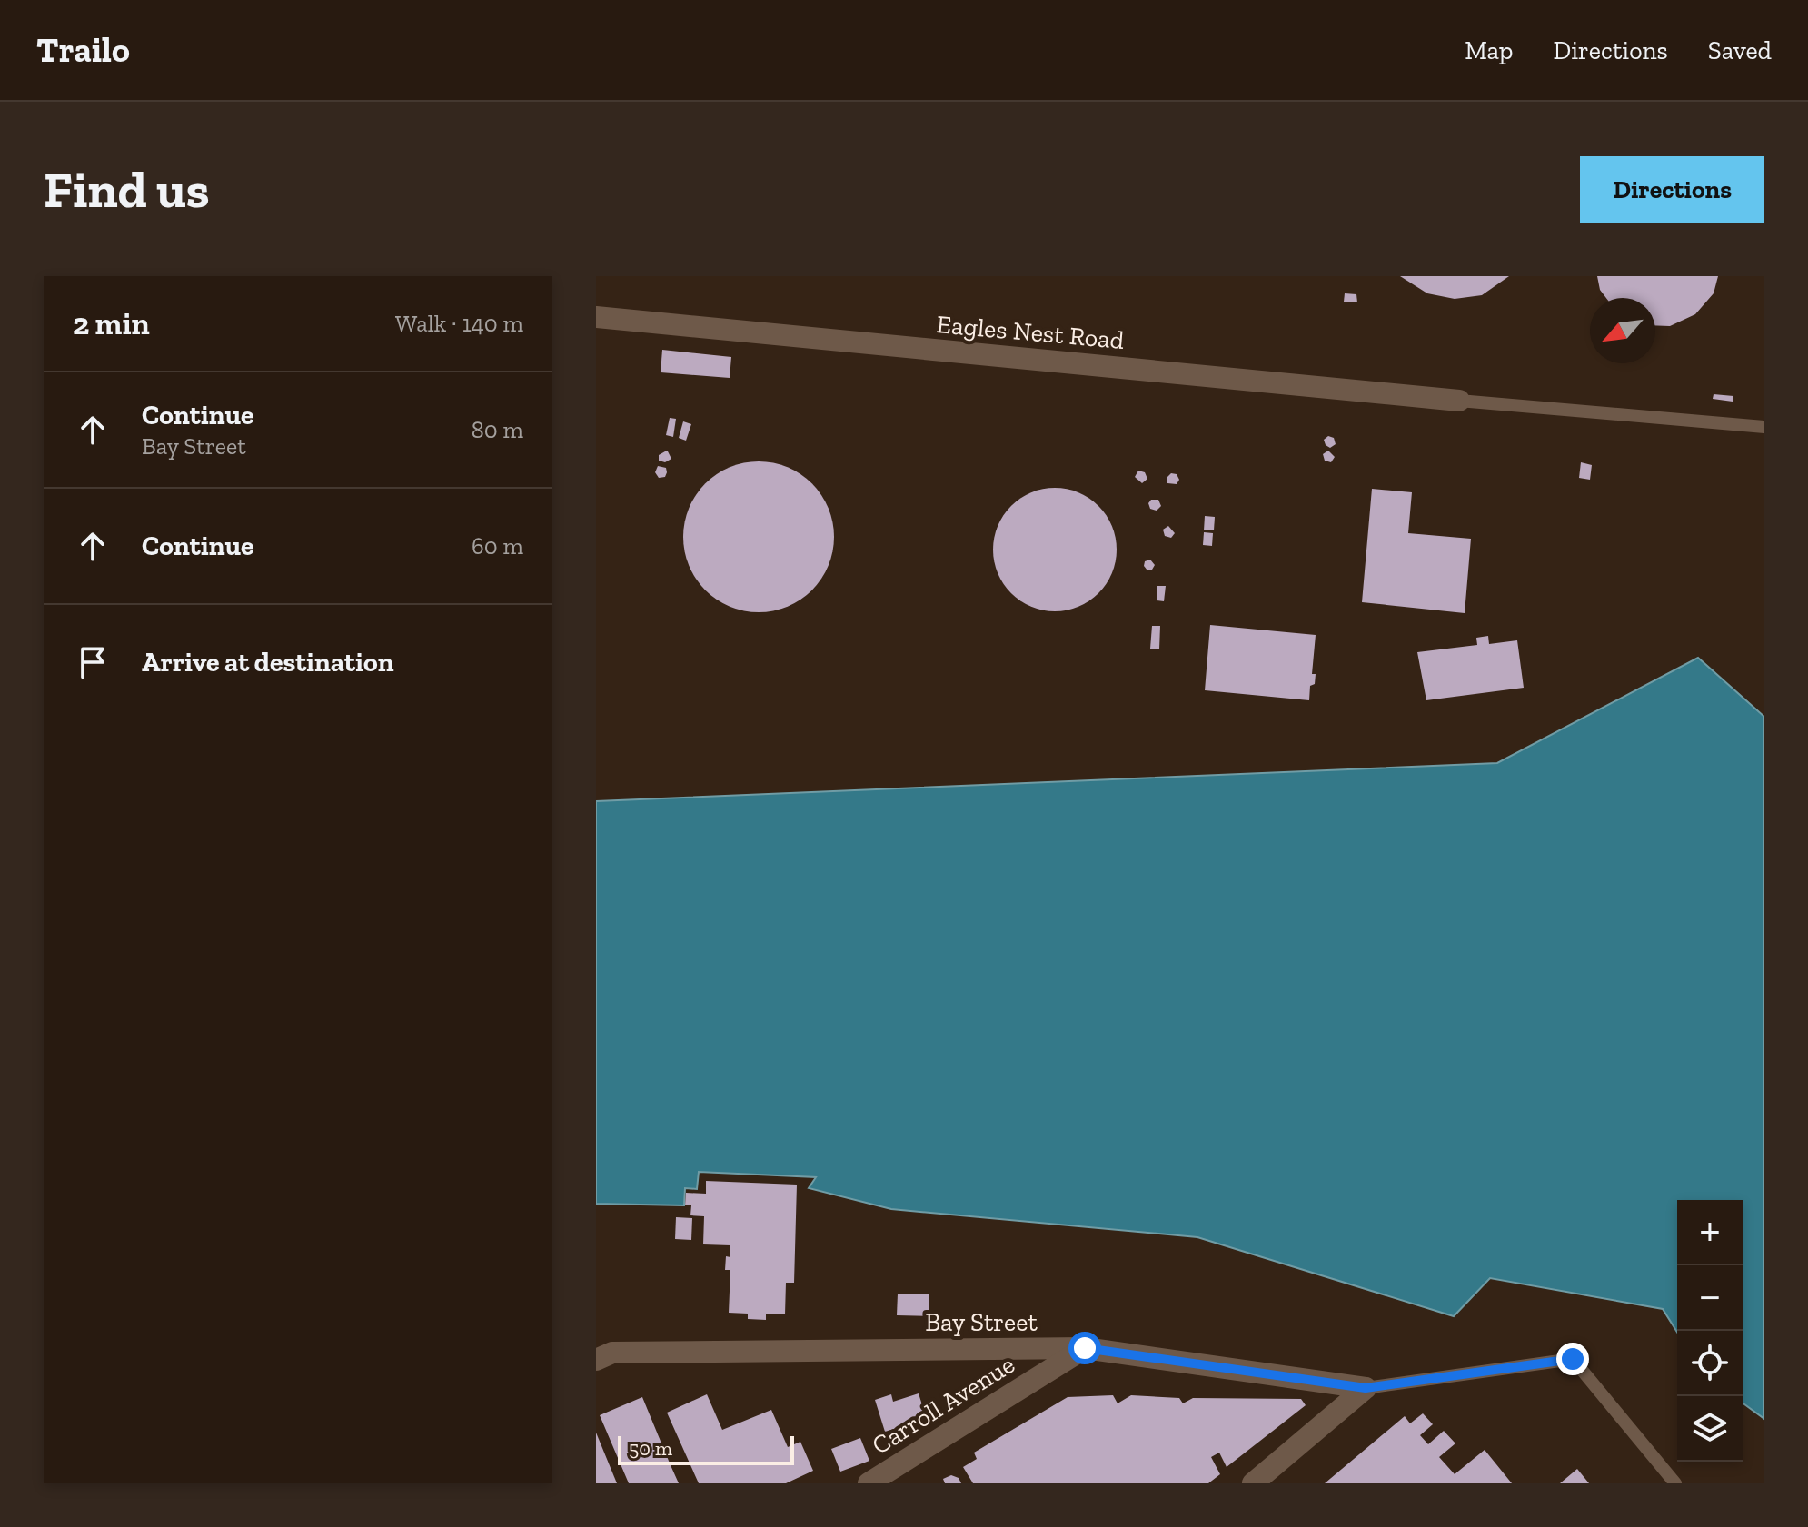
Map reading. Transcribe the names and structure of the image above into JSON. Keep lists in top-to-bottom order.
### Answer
{
  "streets": {
    "street": ["Eagles Nest Road", "Bay Street", "Carroll Avenue"]
  },
  "crossings": [
    ["Bay Street", "Carroll Avenue"]
  ],
  "scale_bar": "50 m",
  "north": "bottom left",
  "page": {
    "header": "Trailo",
    "nav": ["Map", "Directions", "Saved"],
    "buttons": "Directions",
    "title": "Find us",
    "heading": ["2 min", "Walk · 140 m"],
    "list": [
      ["Continue", "Bay Street", "80 m"],
      ["Continue", "60 m"],
      "Arrive at destination"
    ],
    "map_buttons": ["+", "−"],
    "scale": "50 m"
  }
}
